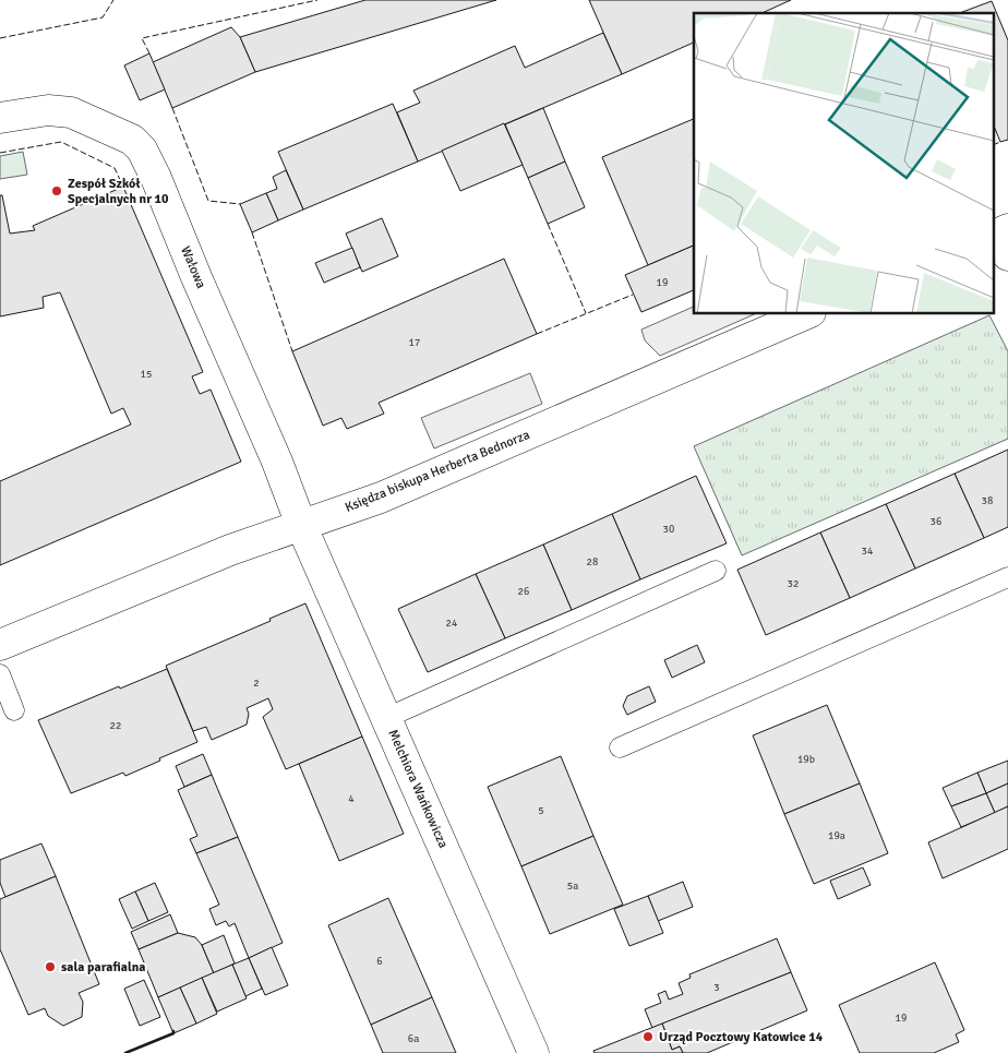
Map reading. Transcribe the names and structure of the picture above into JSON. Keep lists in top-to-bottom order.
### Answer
{
  "streets": {
    "street": ["Wałowa", "Księdza biskupa Herberta Bednorza", "Melchiora Wańkowicza"]
  },
  "crossings": [
    ["Wałowa", "Księdza biskupa Herberta Bednorza"],
    ["Wałowa", "Melchiora Wańkowicza"],
    ["Księdza biskupa Herberta Bednorza", "Melchiora Wańkowicza"]
  ],
  "places": ["Zespół Szkół Specjalnych nr 10", "sala parafialna", "Urząd Pocztowy Katowice 14"],
  "house_numbers": [
    "19",
    "17",
    "15",
    "38",
    "36",
    "30",
    "34",
    "28",
    "32",
    "26",
    "24",
    "2",
    "22",
    "19b",
    "4",
    "5",
    "19a",
    "5a",
    "6",
    "3",
    "19",
    "6a"
  ]
}
